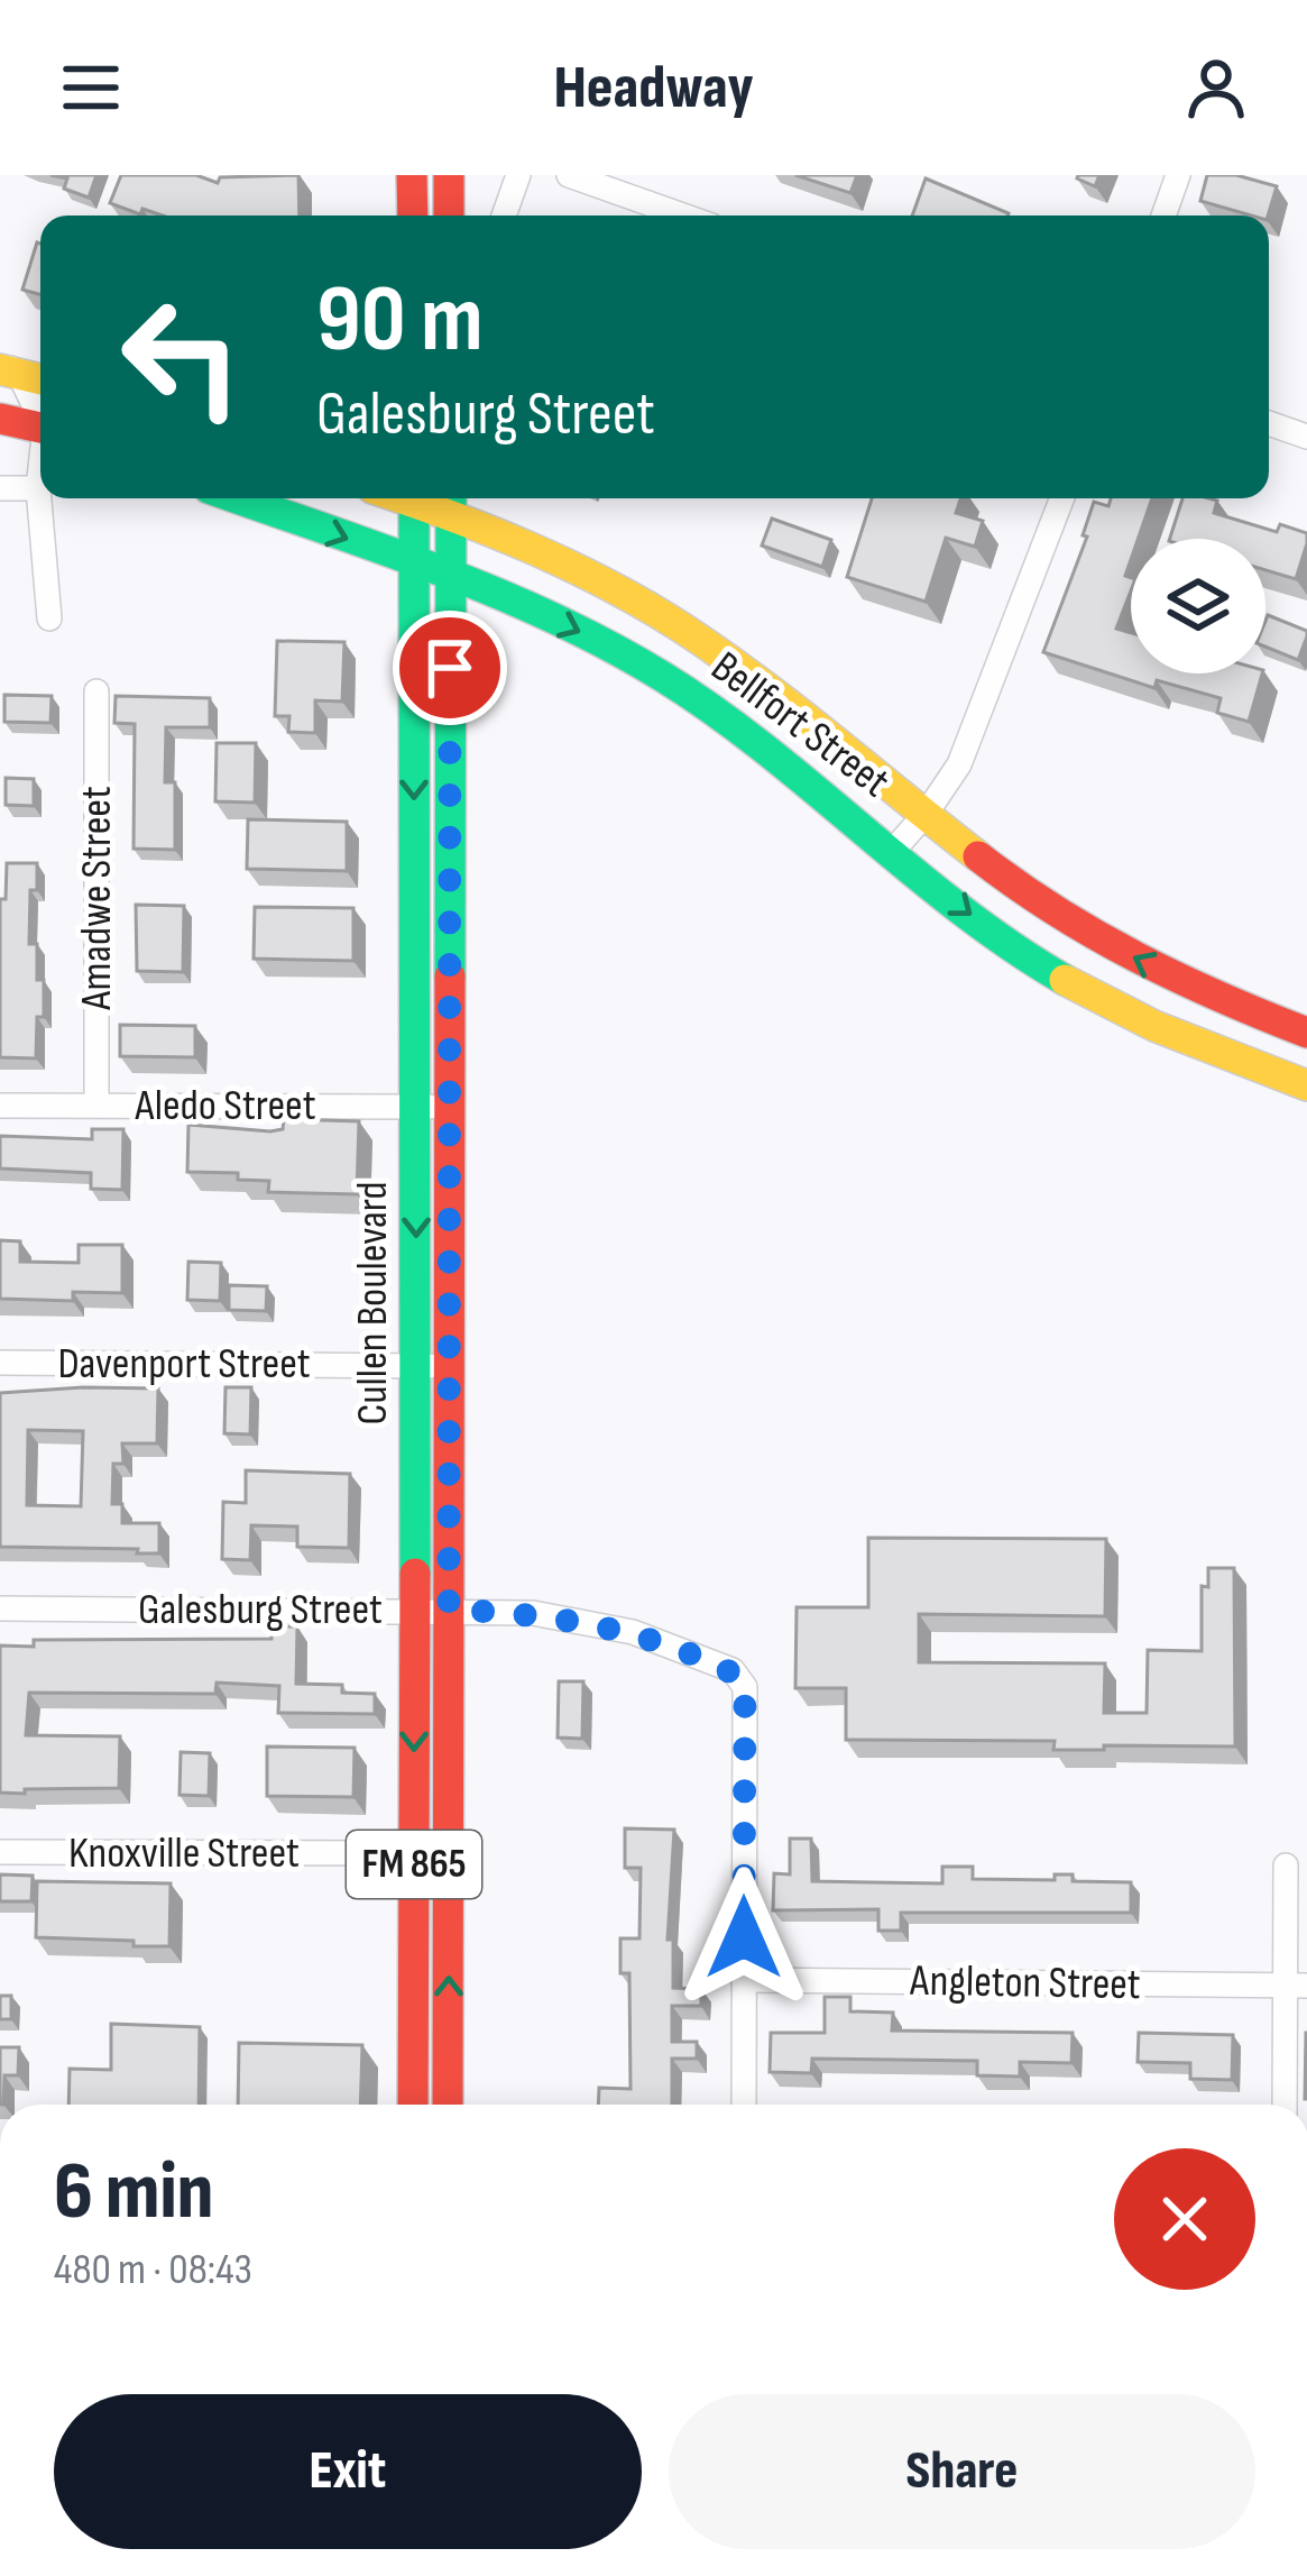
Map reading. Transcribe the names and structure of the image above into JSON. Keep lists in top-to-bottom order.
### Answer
{
  "streets": {
    "main road": ["Bellfort Street", "Cullen Boulevard", "FM 865"],
    "street": [
      "Amadwe Street",
      "Aledo Street",
      "Davenport Street",
      "Galesburg Street",
      "Knoxville Street",
      "Angleton Street"
    ]
  },
  "crossings": [
    ["Bellfort Street", "Cullen Boulevard"],
    ["Amadwe Street", "Aledo Street"],
    ["Aledo Street", "Cullen Boulevard"],
    ["Cullen Boulevard", "Davenport Street"],
    ["Cullen Boulevard", "Galesburg Street"],
    ["Cullen Boulevard", "Knoxville Street"],
    ["Galesburg Street", "Angleton Street"]
  ],
  "page": {
    "header": "Headway",
    "turn": ["90 m", "Galesburg Street"],
    "heading": ["6 min", "480 m · 08:43"],
    "buttons": ["Exit", "Share"]
  }
}
